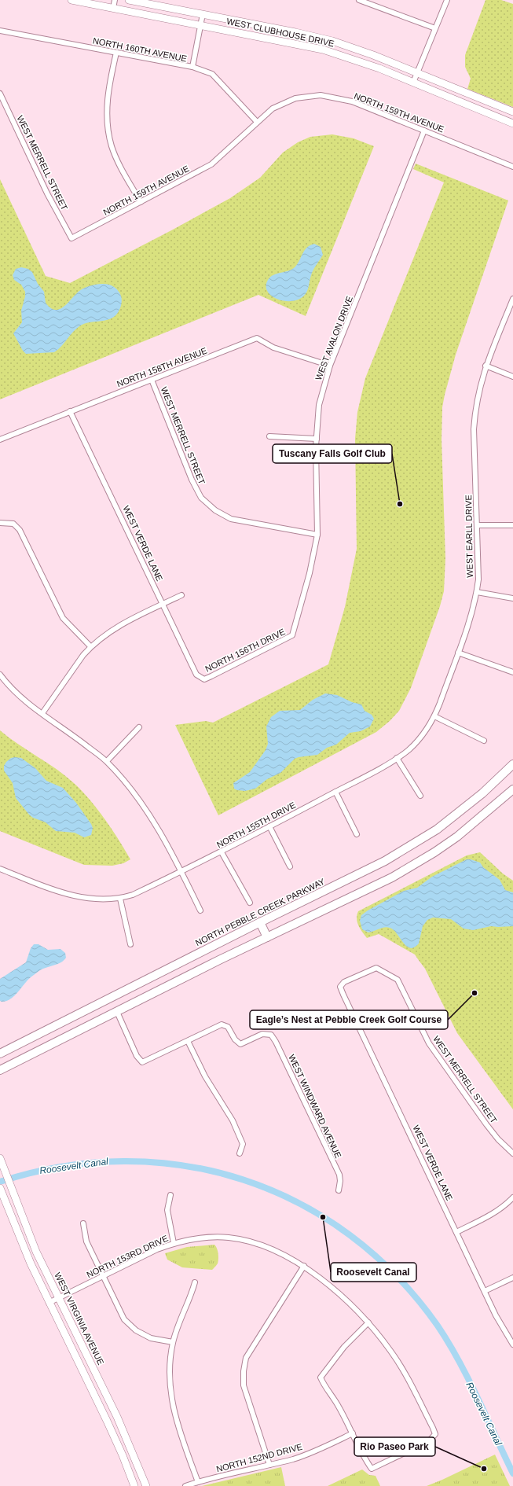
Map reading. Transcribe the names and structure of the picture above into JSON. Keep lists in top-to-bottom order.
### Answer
{
  "streets": {
    "main road": ["NORTH PEBBLE CREEK PARKWAY"],
    "street": [
      "WEST CLUBHOUSE DRIVE",
      "NORTH 160TH AVENUE",
      "NORTH 159TH AVENUE",
      "WEST MERRELL STREET",
      "WEST AVALON DRIVE",
      "NORTH 158TH AVENUE",
      "WEST EARLL DRIVE",
      "WEST VERDE LANE",
      "NORTH 156TH DRIVE",
      "NORTH 155TH DRIVE",
      "WEST WINDWARD AVENUE",
      "NORTH 153RD DRIVE",
      "WEST VIRGINIA AVENUE",
      "NORTH 152ND DRIVE"
    ]
  },
  "crossings": [
    ["NORTH 160TH AVENUE", "NORTH 159TH AVENUE"],
    ["NORTH 159TH AVENUE", "WEST MERRELL STREET"],
    ["NORTH 159TH AVENUE", "WEST AVALON DRIVE"],
    ["WEST MERRELL STREET", "WEST AVALON DRIVE"],
    ["WEST MERRELL STREET", "NORTH 158TH AVENUE"],
    ["WEST MERRELL STREET", "WEST VERDE LANE"],
    ["WEST AVALON DRIVE", "NORTH 158TH AVENUE"],
    ["WEST AVALON DRIVE", "NORTH 156TH DRIVE"],
    ["NORTH 158TH AVENUE", "WEST VERDE LANE"],
    ["WEST EARLL DRIVE", "NORTH 155TH DRIVE"],
    ["WEST VERDE LANE", "NORTH 156TH DRIVE"],
    ["NORTH 153RD DRIVE", "WEST VIRGINIA AVENUE"]
  ],
  "water": ["Roosevelt Canal"],
  "places": [
    "Tuscany Falls Golf Club",
    "Eagle’s Nest at Pebble Creek Golf Course",
    "Roosevelt Canal",
    "Rio Paseo Park"
  ]
}
